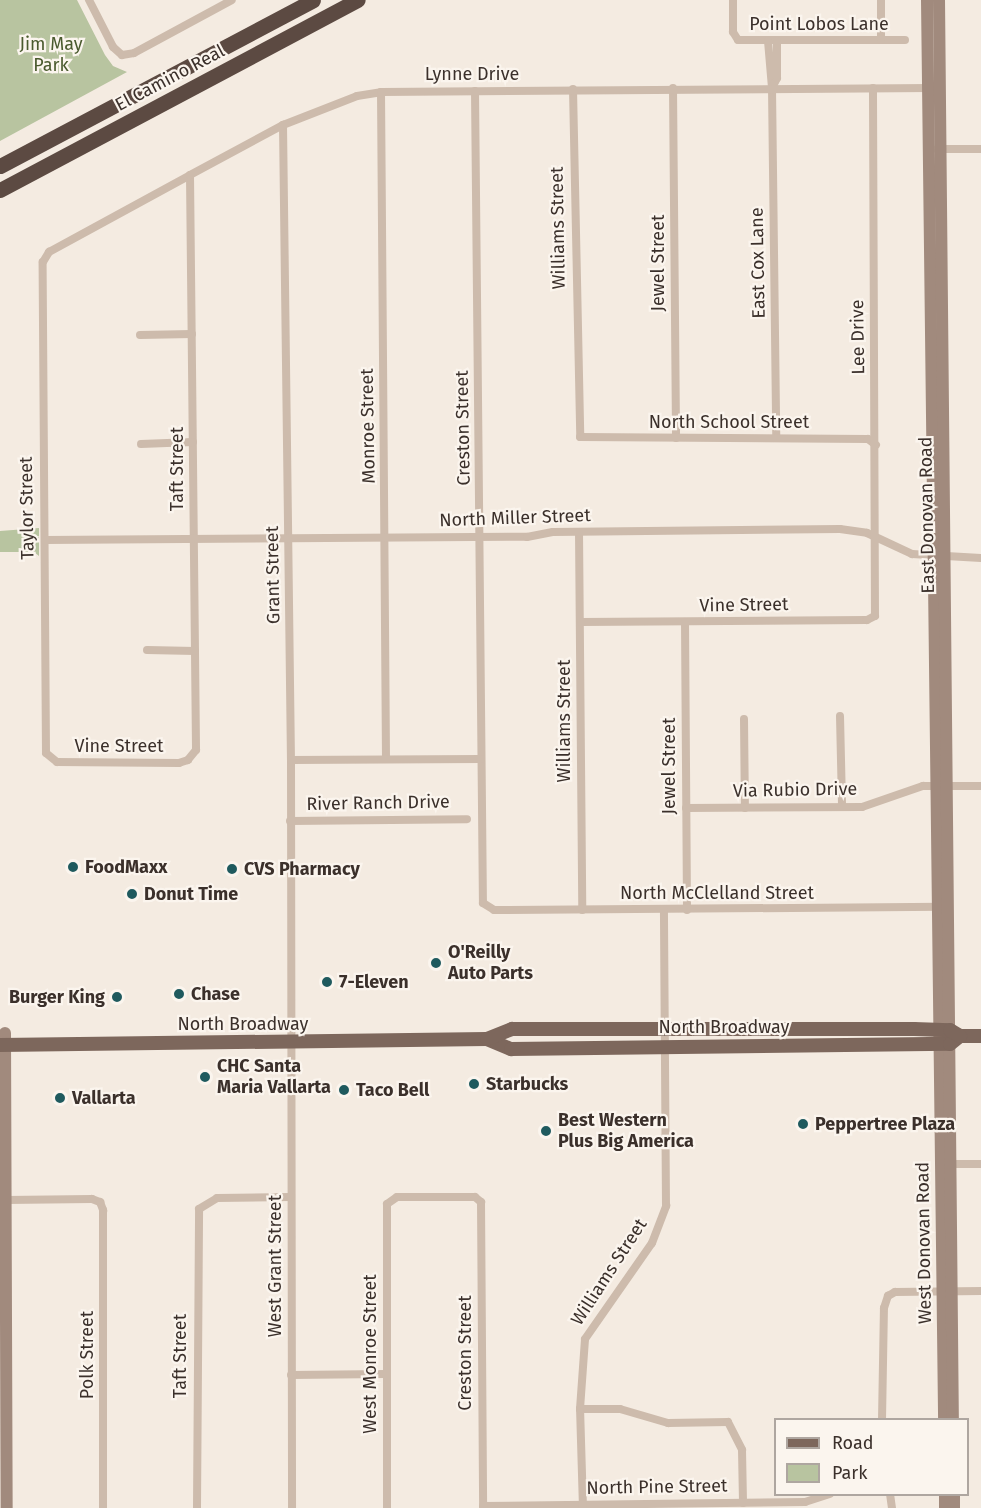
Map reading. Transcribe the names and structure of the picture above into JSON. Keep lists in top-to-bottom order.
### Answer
{
  "streets": {
    "highway": ["El Camino Real"],
    "main road": ["East Donovan Road", "North Broadway", "West Donovan Road"],
    "street": [
      "Point Lobos Lane",
      "Lynne Drive",
      "Williams Street",
      "Jewel Street",
      "East Cox Lane",
      "Lee Drive",
      "North School Street",
      "Monroe Street",
      "Creston Street",
      "Taft Street",
      "Taylor Street",
      "North Miller Street",
      "Grant Street",
      "Vine Street",
      "Via Rubio Drive",
      "River Ranch Drive",
      "North McClelland Street",
      "West Grant Street",
      "West Monroe Street",
      "Polk Street",
      "North Pine Street"
    ]
  },
  "crossings": [
    ["Point Lobos Lane", "East Cox Lane"],
    ["Lynne Drive", "Williams Street"],
    ["Lynne Drive", "Jewel Street"],
    ["Lynne Drive", "East Cox Lane"],
    ["Lynne Drive", "Lee Drive"],
    ["Lynne Drive", "Monroe Street"],
    ["Lynne Drive", "Creston Street"],
    ["Lynne Drive", "Taft Street"],
    ["Lynne Drive", "Taylor Street"],
    ["Lynne Drive", "East Donovan Road"],
    ["Lynne Drive", "Grant Street"],
    ["Williams Street", "North School Street"],
    ["Williams Street", "North Miller Street"],
    ["Williams Street", "Vine Street"],
    ["Williams Street", "North McClelland Street"],
    ["Williams Street", "North Broadway"],
    ["Williams Street", "North Pine Street"],
    ["Jewel Street", "North School Street"],
    ["Jewel Street", "Vine Street"],
    ["Jewel Street", "Via Rubio Drive"],
    ["Jewel Street", "North McClelland Street"],
    ["East Cox Lane", "North School Street"],
    ["Lee Drive", "North School Street"],
    ["Lee Drive", "North Miller Street"],
    ["Lee Drive", "Vine Street"],
    ["Monroe Street", "North Miller Street"],
    ["Creston Street", "North Miller Street"],
    ["Creston Street", "North McClelland Street"],
    ["Creston Street", "West Monroe Street"],
    ["Creston Street", "North Pine Street"],
    ["Taft Street", "North Miller Street"],
    ["Taft Street", "Vine Street"],
    ["Taft Street", "West Grant Street"],
    ["Taylor Street", "North Miller Street"],
    ["Taylor Street", "Vine Street"],
    ["East Donovan Road", "North Miller Street"],
    ["East Donovan Road", "Via Rubio Drive"],
    ["East Donovan Road", "North McClelland Street"],
    ["East Donovan Road", "North Broadway"],
    ["East Donovan Road", "West Donovan Road"],
    ["North Miller Street", "Grant Street"],
    ["Grant Street", "River Ranch Drive"],
    ["Grant Street", "West Grant Street"],
    ["North Broadway", "West Donovan Road"],
    ["North Broadway", "West Grant Street"]
  ],
  "parks": ["Jim May Park"],
  "places": [
    "FoodMaxx",
    "CVS Pharmacy",
    "Donut Time",
    "O'Reilly Auto Parts",
    "7-Eleven",
    "Chase",
    "Burger King",
    "CHC Santa Maria Vallarta",
    "Starbucks",
    "Taco Bell",
    "Vallarta",
    "Peppertree Plaza",
    "Best Western Plus Big America"
  ],
  "legend": ["Road", "Park"]
}
